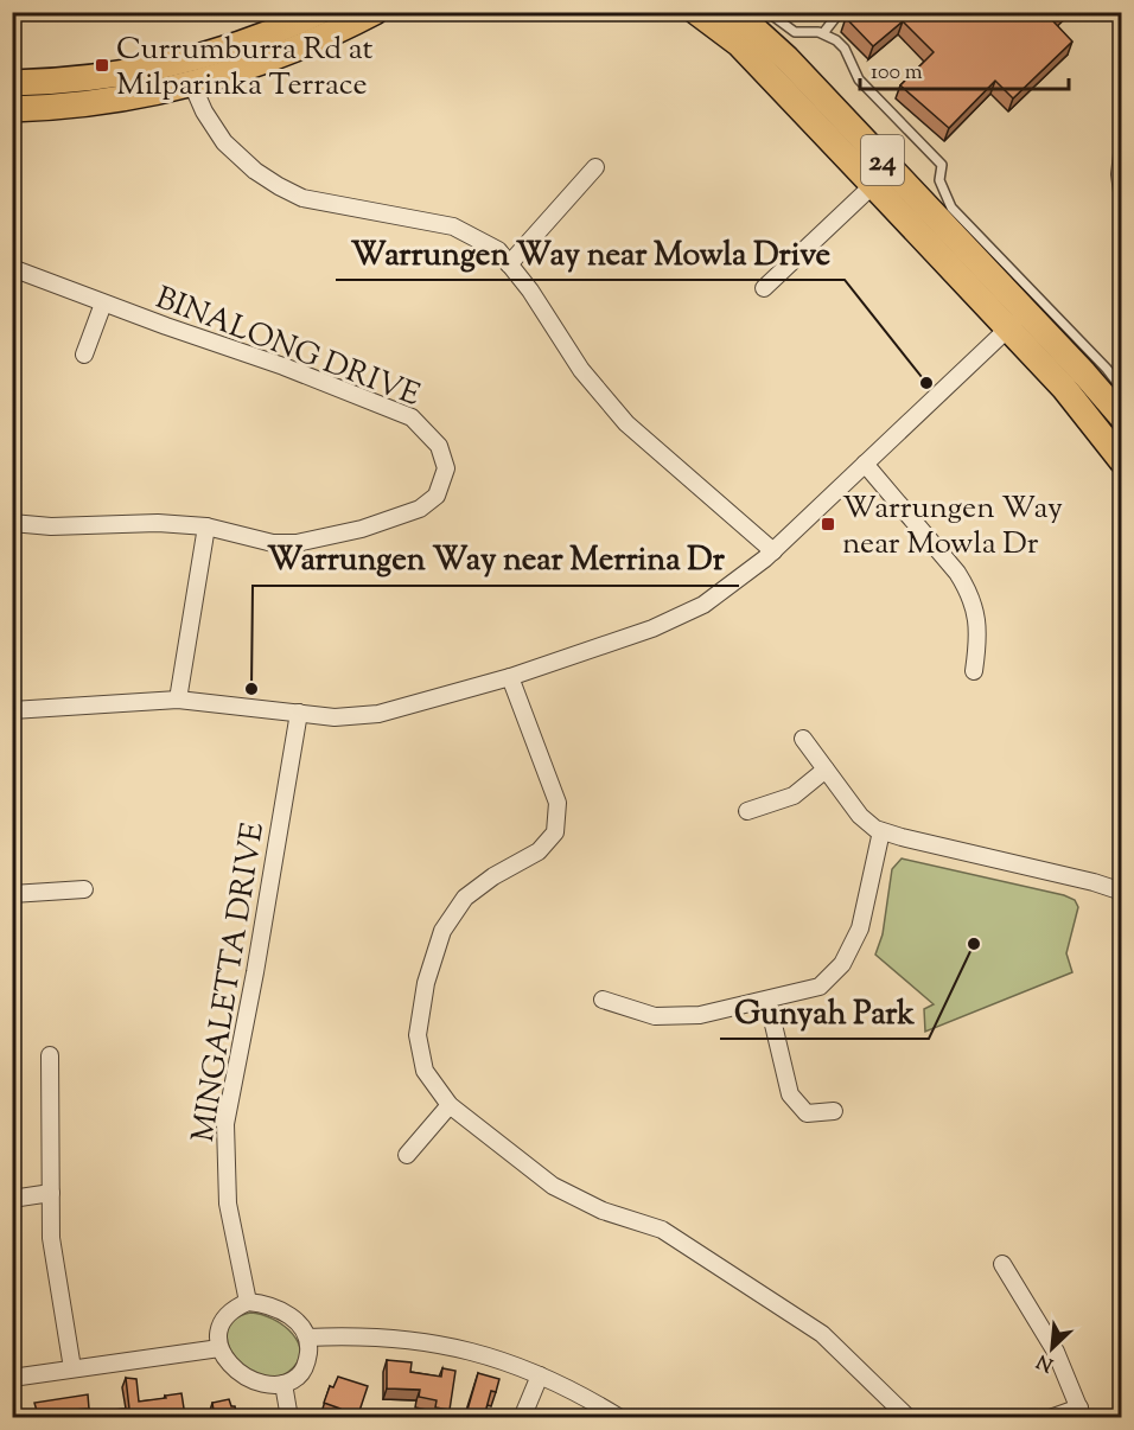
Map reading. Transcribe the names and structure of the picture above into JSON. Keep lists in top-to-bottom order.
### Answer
{
  "streets": {
    "main road": ["24"],
    "street": ["BINALONG DRIVE", "MINGALETTA DRIVE"]
  },
  "places": {
    "transit": ["Currumburra Rd at Milparinka Terrace", "Warrungen Way near Mowla Dr"],
    "other": ["Warrungen Way near Mowla Drive", "Warrungen Way near Merrina Dr", "Gunyah Park"]
  },
  "scale_bar": "100 m",
  "north": "bottom left"
}
